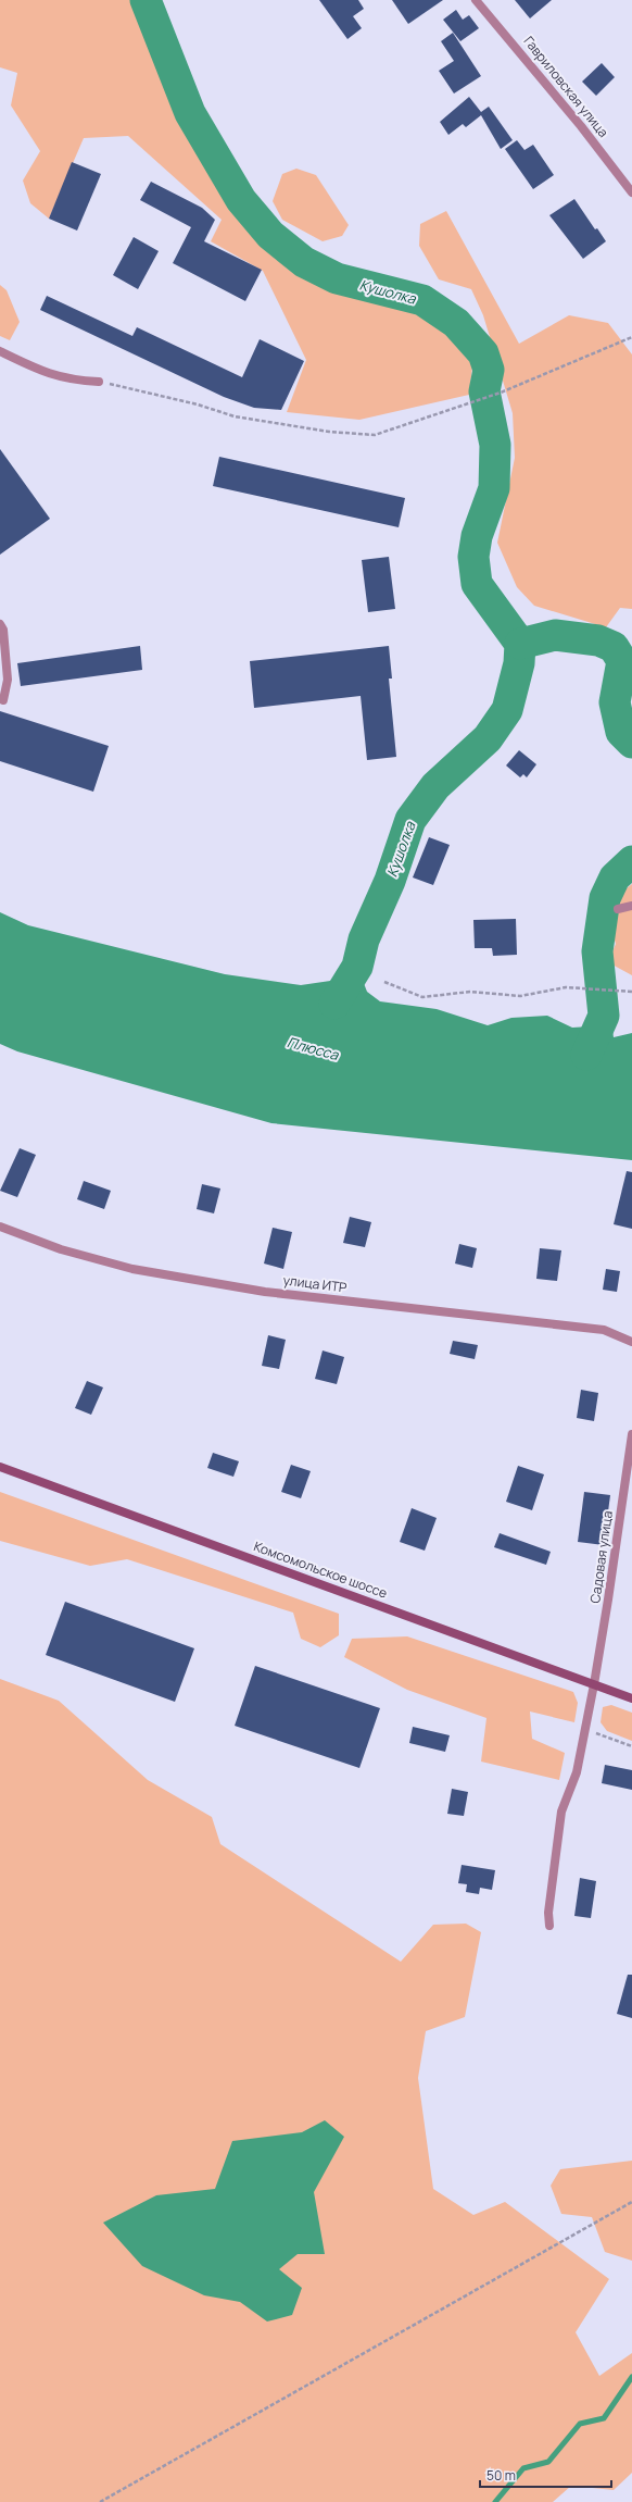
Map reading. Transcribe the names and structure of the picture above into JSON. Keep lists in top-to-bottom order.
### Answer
{
  "streets": {
    "main road": ["Комсомольское шоссе"],
    "street": ["Гавриловская улица", "улица ИТР", "Садовая улица"]
  },
  "crossings": [
    ["Садовая улица", "Комсомольское шоссе"]
  ],
  "water": ["Кушолка", "Плюсса"],
  "scale_bar": "50 m"
}
